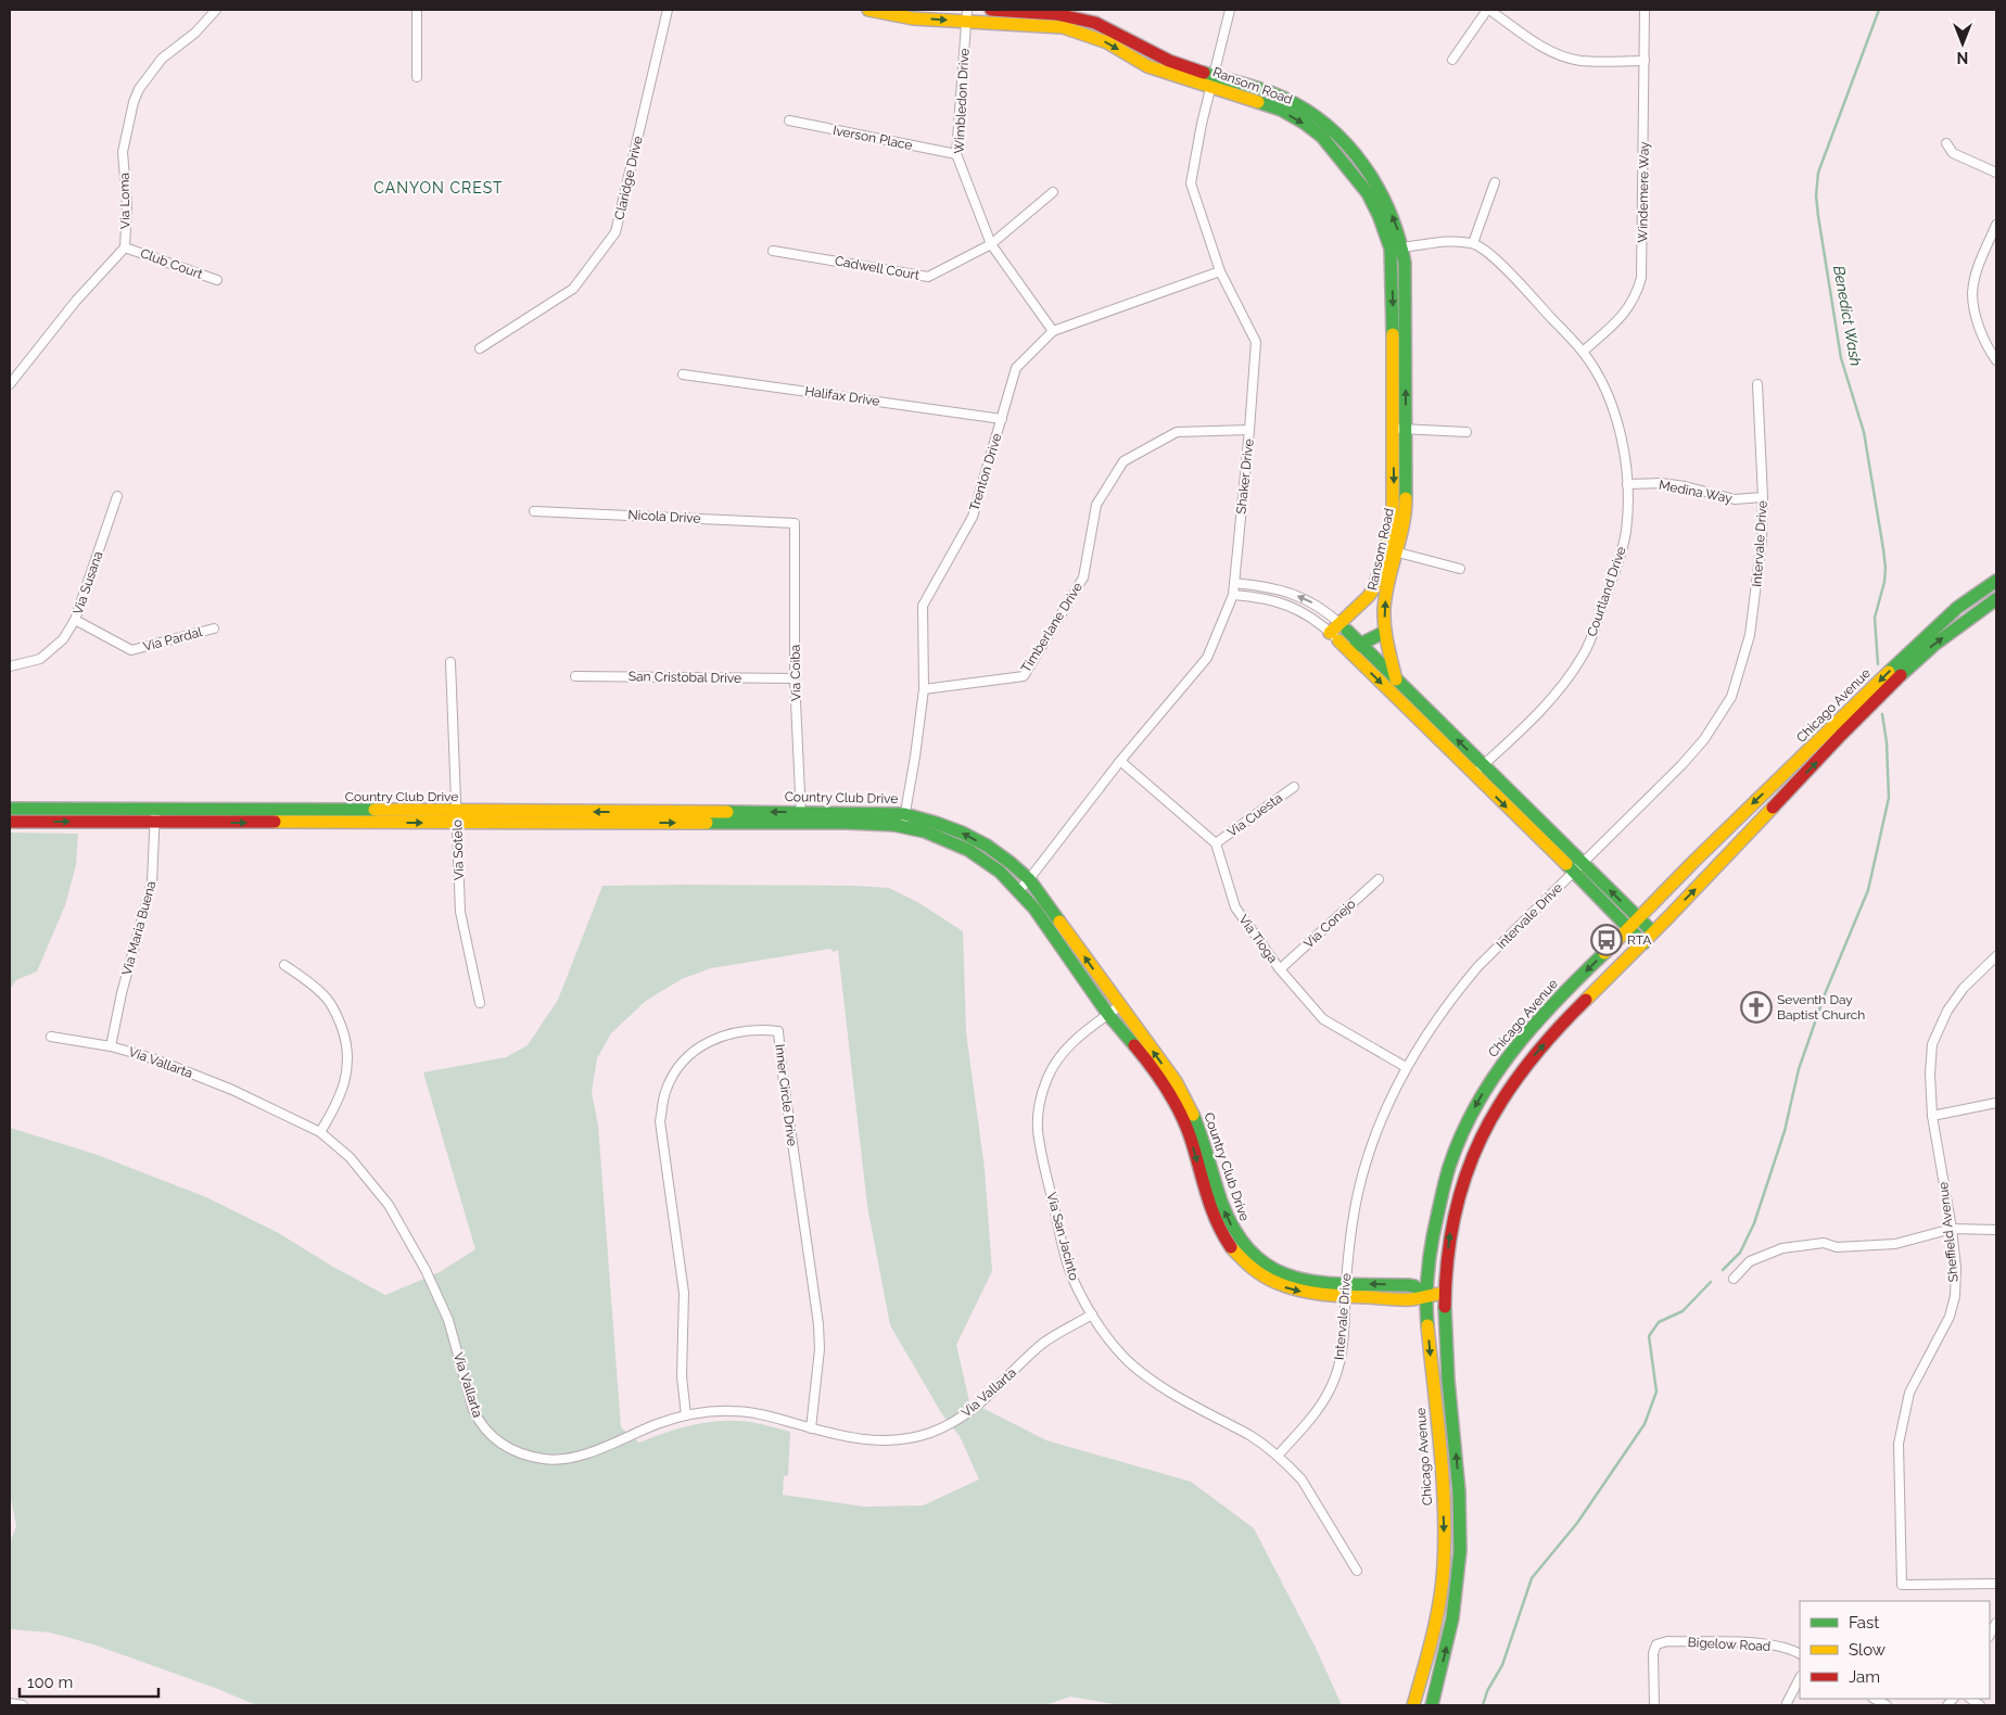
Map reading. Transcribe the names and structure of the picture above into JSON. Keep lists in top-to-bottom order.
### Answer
{
  "streets": {
    "street": [
      "Ransom Road",
      "Wimbledon Drive",
      "Iverson Place",
      "Claridge Drive",
      "Windemere Way",
      "Via Loma",
      "Club Court",
      "Cadwell Court",
      "Halifax Drive",
      "Trenton Drive",
      "Shaker Drive",
      "Medina Way",
      "Nicola Drive",
      "Intervale Drive",
      "Via Susana",
      "Courtland Drive",
      "Timberlane Drive",
      "Via Pardal",
      "Via Coiba",
      "San Cristobal Drive",
      "Chicago Avenue",
      "Country Club Drive",
      "Via Cuesta",
      "Via Sotelo",
      "Via Conejo",
      "Via Maria Buena",
      "Via Tioga",
      "Via Vallarta",
      "Inner Circle Drive",
      "Sheffield Avenue",
      "Via San Jacinto",
      "Bigelow Road"
    ]
  },
  "crossings": [
    ["Ransom Road", "Wimbledon Drive"],
    ["Ransom Road", "Shaker Drive"],
    ["Wimbledon Drive", "Iverson Place"],
    ["Wimbledon Drive", "Cadwell Court"],
    ["Wimbledon Drive", "Trenton Drive"],
    ["Windemere Way", "Courtland Drive"],
    ["Via Loma", "Club Court"],
    ["Halifax Drive", "Trenton Drive"],
    ["Trenton Drive", "Shaker Drive"],
    ["Trenton Drive", "Timberlane Drive"],
    ["Trenton Drive", "Country Club Drive"],
    ["Shaker Drive", "Timberlane Drive"],
    ["Shaker Drive", "Country Club Drive"],
    ["Medina Way", "Intervale Drive"],
    ["Medina Way", "Courtland Drive"],
    ["Nicola Drive", "Via Coiba"],
    ["Intervale Drive", "Country Club Drive"],
    ["Intervale Drive", "Via Tioga"],
    ["Intervale Drive", "Via San Jacinto"],
    ["Via Susana", "Via Pardal"],
    ["Via Coiba", "San Cristobal Drive"],
    ["Via Coiba", "Country Club Drive"],
    ["Chicago Avenue", "Country Club Drive"],
    ["Country Club Drive", "Via Sotelo"],
    ["Country Club Drive", "Via Maria Buena"],
    ["Country Club Drive", "Via San Jacinto"],
    ["Via Cuesta", "Via Tioga"],
    ["Via Conejo", "Via Tioga"],
    ["Via Maria Buena", "Via Vallarta"],
    ["Via Vallarta", "Inner Circle Drive"],
    ["Via Vallarta", "Via San Jacinto"]
  ],
  "districts": ["CANYON CREST"],
  "water": ["Benedict Wash"],
  "places": {
    "bus stop": ["RTA"],
    "church": ["Seventh Day Baptist Church"]
  },
  "legend": ["Fast", "Slow", "Jam"],
  "scale_bar": "100 m",
  "north": "bottom"
}
